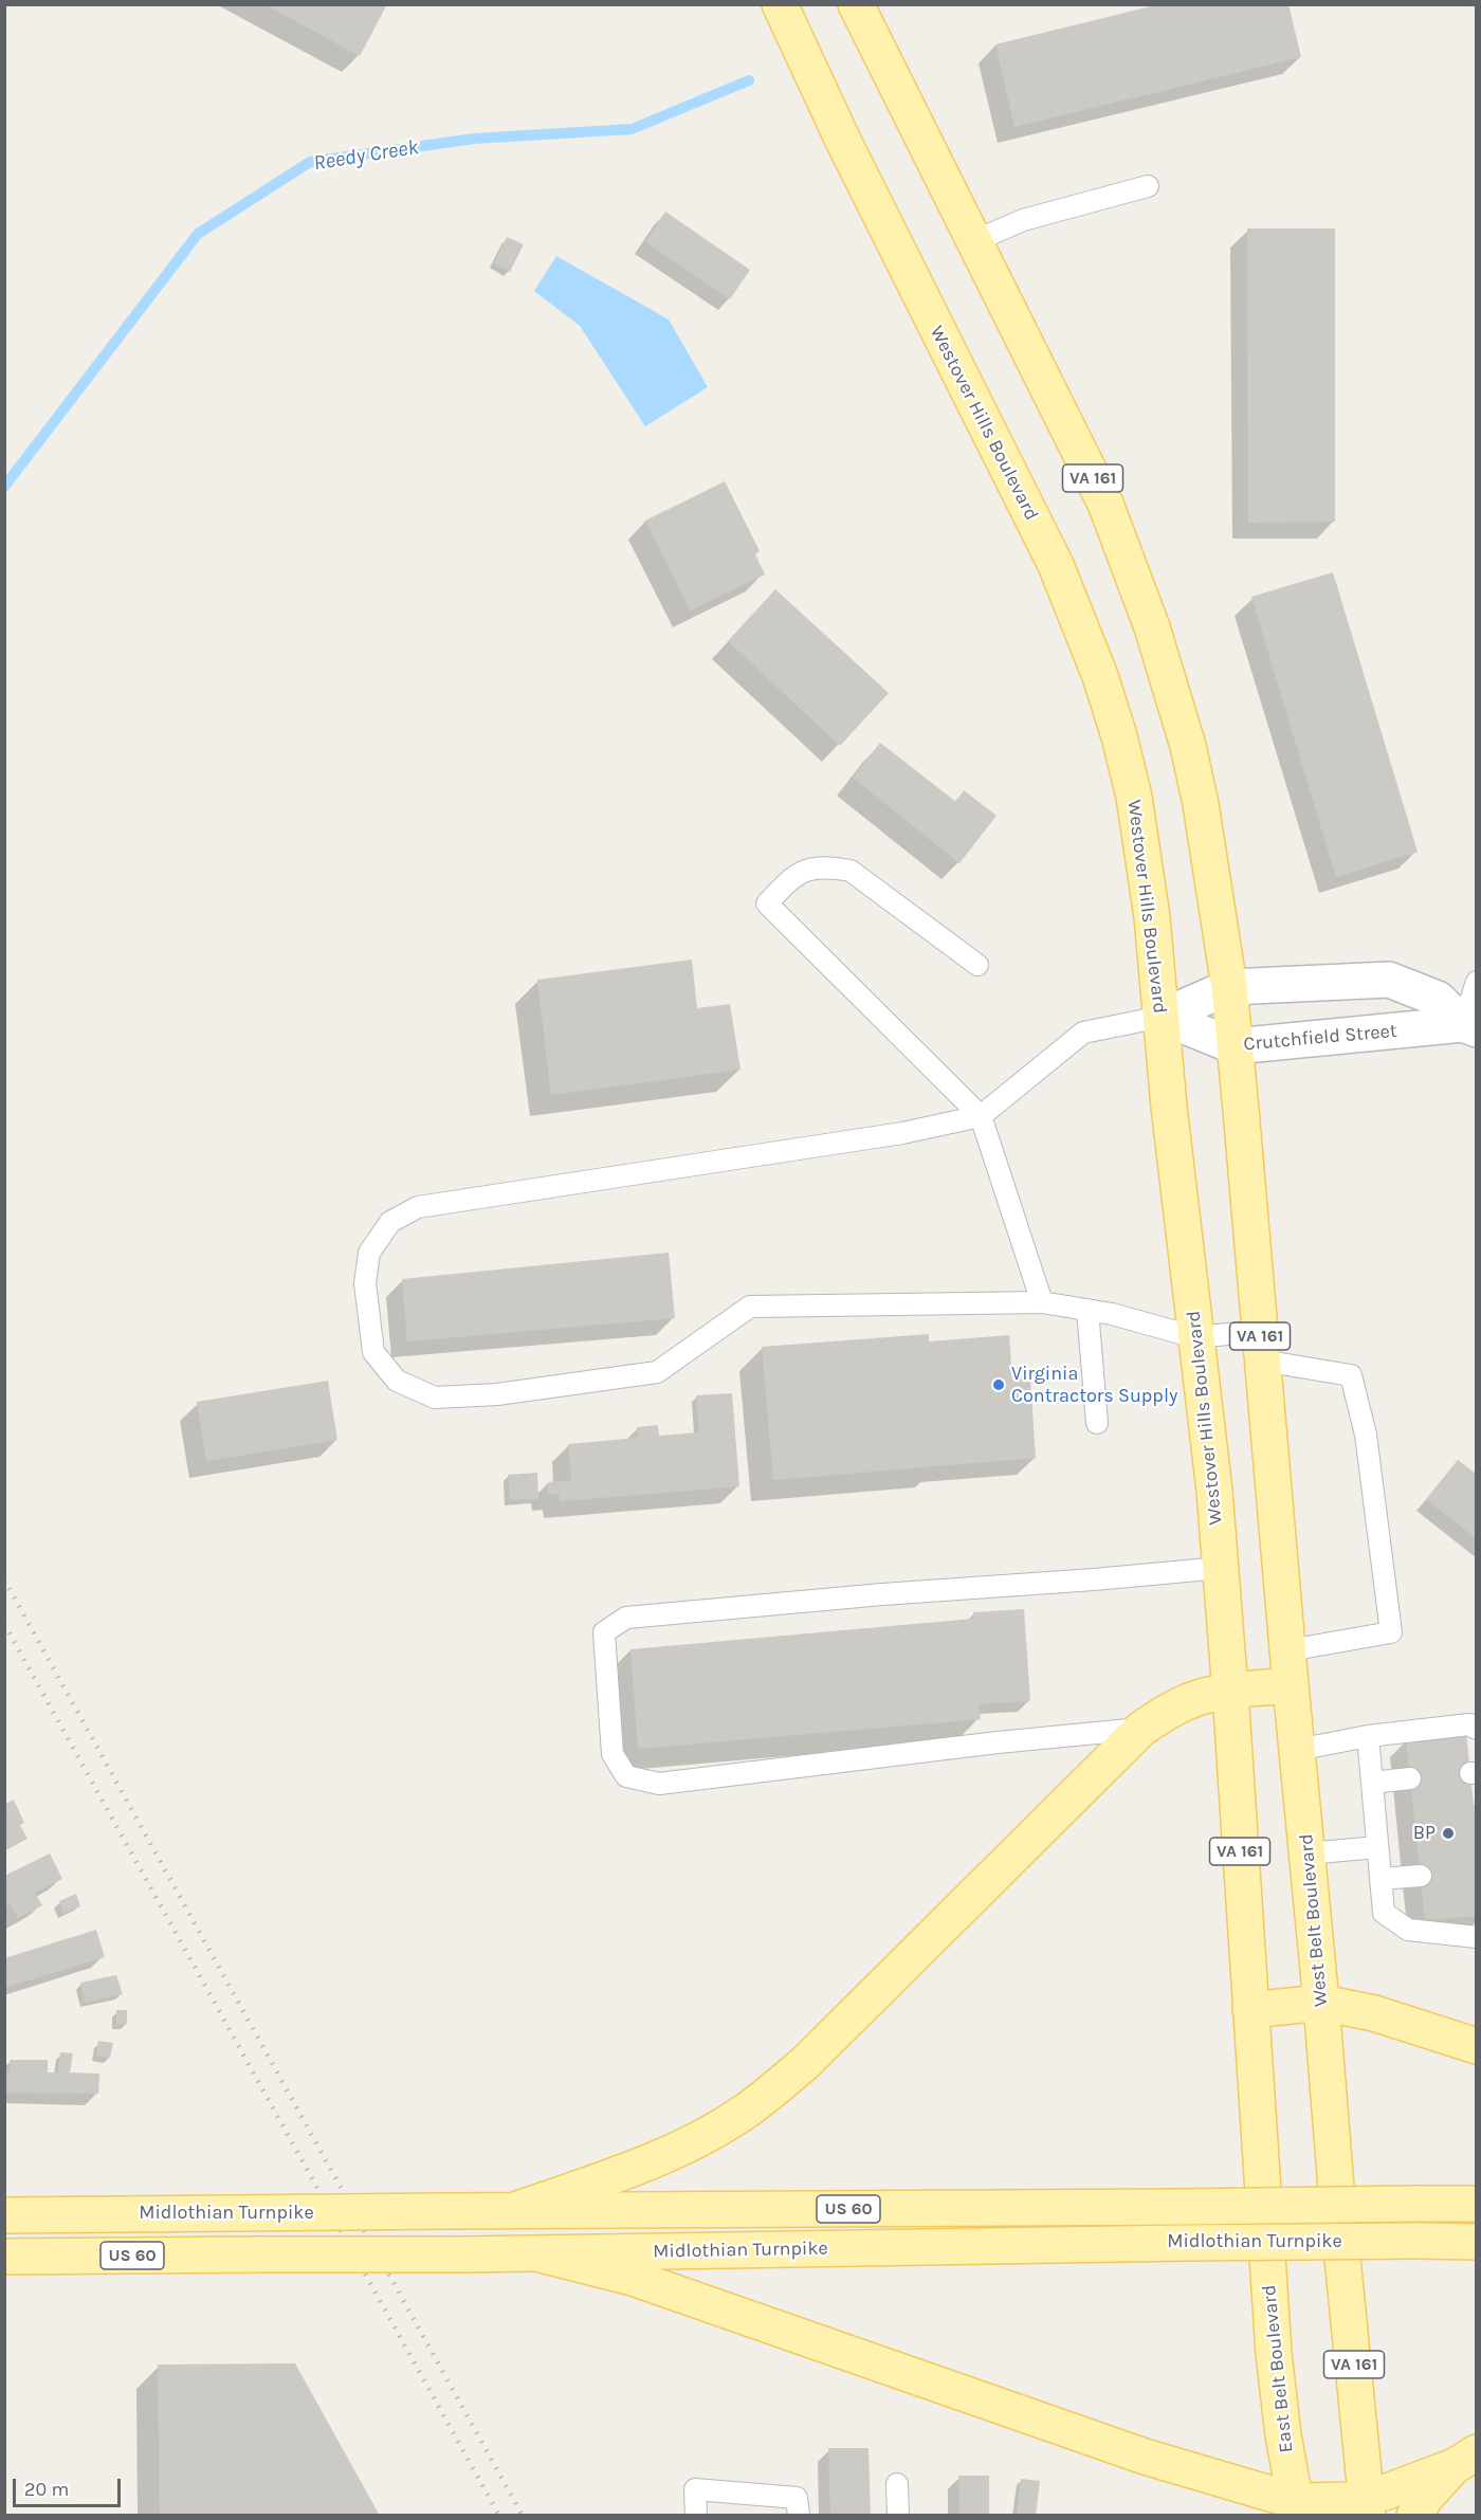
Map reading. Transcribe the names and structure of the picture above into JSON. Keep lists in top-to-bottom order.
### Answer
{
  "streets": {
    "main road": [
      "Westover Hills Boulevard",
      "VA 161",
      "West Belt Boulevard",
      "US 60",
      "Midlothian Turnpike",
      "East Belt Boulevard"
    ],
    "street": ["Crutchfield Street"]
  },
  "crossings": [
    ["Westover Hills Boulevard", "VA 161"],
    ["Westover Hills Boulevard", "Crutchfield Street"],
    ["VA 161", "Crutchfield Street"],
    ["VA 161", "West Belt Boulevard"],
    ["VA 161", "East Belt Boulevard"]
  ],
  "water": ["Reedy Creek"],
  "places": ["Virginia Contractors Supply", "BP"],
  "scale_bar": "20 m"
}
